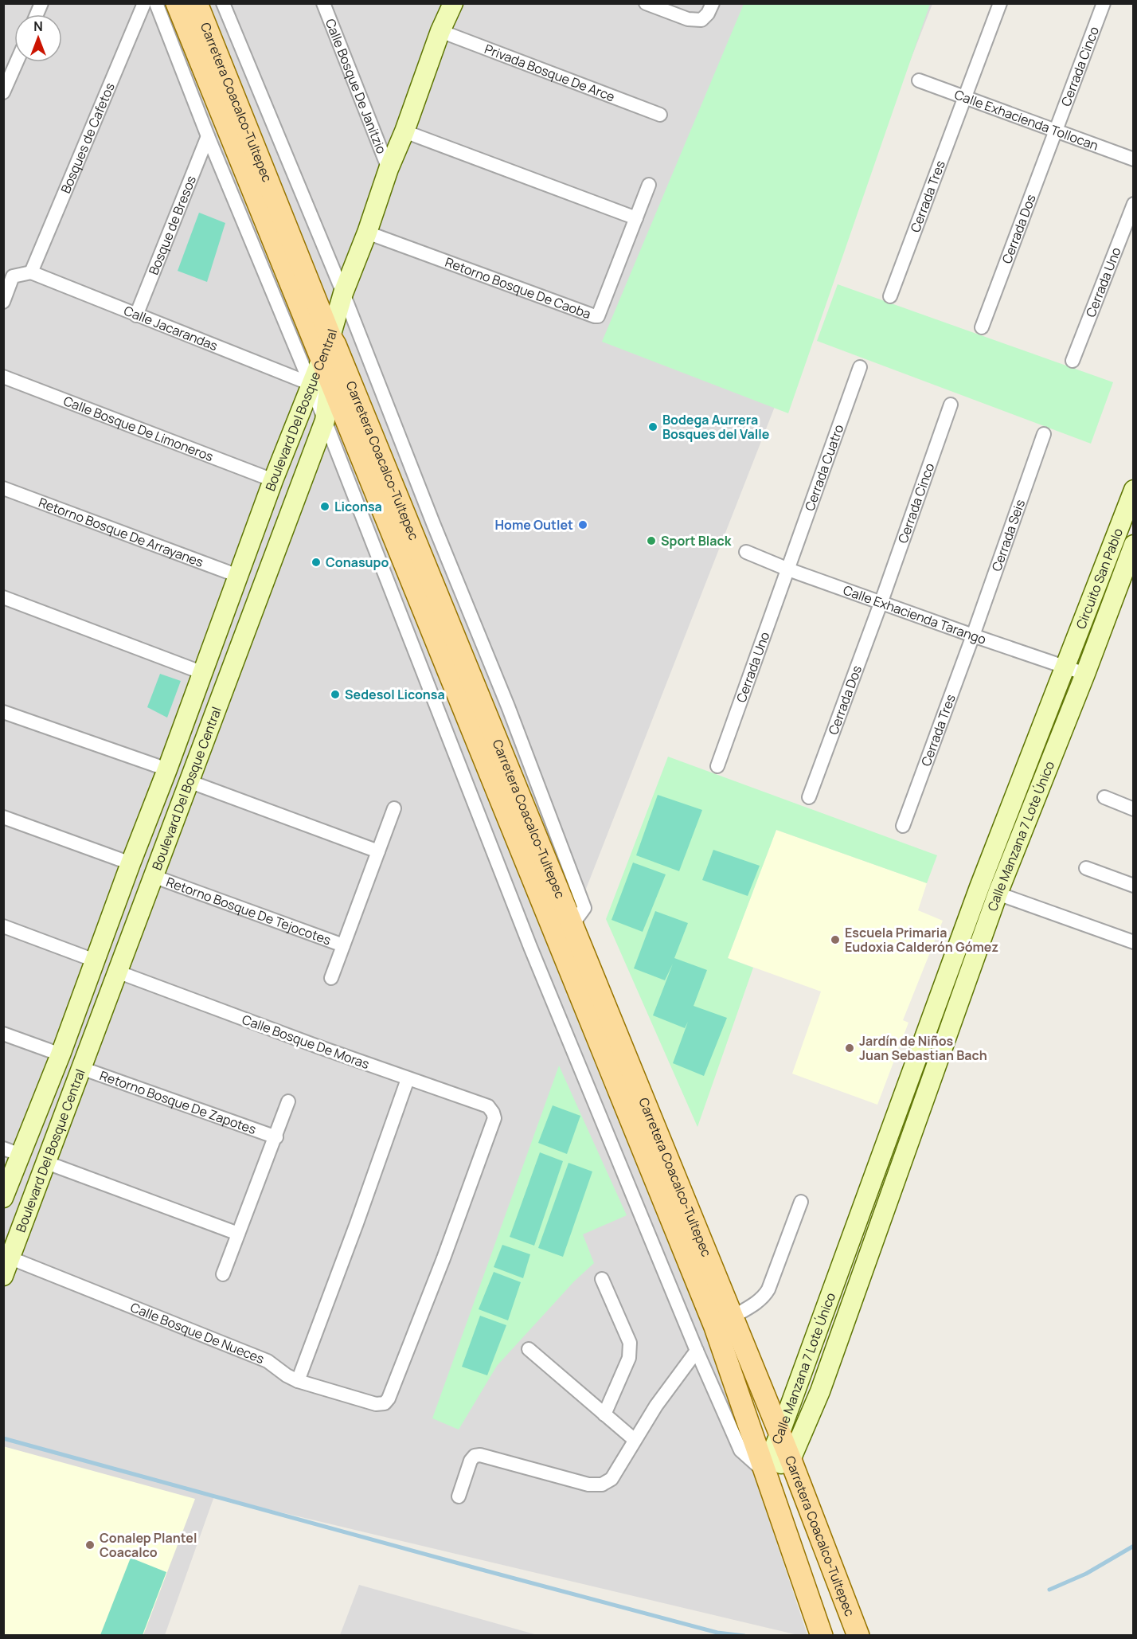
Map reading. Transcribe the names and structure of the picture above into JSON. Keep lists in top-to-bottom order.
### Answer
{
  "streets": {
    "main road": ["Carretera Coacalco-Tultepec"],
    "street": [
      "Cerrada Cinco",
      "Privada Bosque De Arce",
      "Calle Bosque De Janitzio",
      "Calle Exhacienda Tollocan",
      "Bosques de Cafetos",
      "Cerrada Tres",
      "Bosque de Bresos",
      "Cerrada Dos",
      "Cerrada Uno",
      "Retorno Bosque De Caoba",
      "Calle Jacarandas",
      "Boulevard Del Bosque Central",
      "Calle Bosque De Limoneros",
      "Cerrada Cuatro",
      "Retorno Bosque De Arrayanes",
      "Cerrada Seis",
      "Circuito San Pablo",
      "Calle Exhacienda Tarango",
      "Calle Manzana 7 Lote Único",
      "Retorno Bosque De Tejocotes",
      "Calle Bosque De Moras",
      "Retorno Bosque De Zapotes",
      "Calle Bosque De Nueces"
    ]
  },
  "crossings": [
    ["Cerrada Cinco", "Calle Exhacienda Tollocan"],
    ["Cerrada Cinco", "Cerrada Dos"],
    ["Cerrada Cinco", "Calle Exhacienda Tarango"],
    ["Privada Bosque De Arce", "Boulevard Del Bosque Central"],
    ["Calle Bosque De Janitzio", "Boulevard Del Bosque Central"],
    ["Carretera Coacalco-Tultepec", "Calle Jacarandas"],
    ["Carretera Coacalco-Tultepec", "Boulevard Del Bosque Central"],
    ["Carretera Coacalco-Tultepec", "Calle Manzana 7 Lote Único"],
    ["Calle Exhacienda Tollocan", "Cerrada Tres"],
    ["Calle Exhacienda Tollocan", "Cerrada Dos"],
    ["Bosques de Cafetos", "Calle Jacarandas"],
    ["Cerrada Tres", "Cerrada Seis"],
    ["Cerrada Tres", "Calle Exhacienda Tarango"],
    ["Bosque de Bresos", "Calle Jacarandas"],
    ["Cerrada Dos", "Calle Exhacienda Tarango"],
    ["Cerrada Uno", "Cerrada Cuatro"],
    ["Cerrada Uno", "Calle Exhacienda Tarango"],
    ["Retorno Bosque De Caoba", "Boulevard Del Bosque Central"],
    ["Calle Jacarandas", "Boulevard Del Bosque Central"],
    ["Boulevard Del Bosque Central", "Calle Bosque De Limoneros"],
    ["Boulevard Del Bosque Central", "Retorno Bosque De Arrayanes"],
    ["Boulevard Del Bosque Central", "Retorno Bosque De Tejocotes"],
    ["Boulevard Del Bosque Central", "Calle Bosque De Moras"],
    ["Boulevard Del Bosque Central", "Retorno Bosque De Zapotes"],
    ["Boulevard Del Bosque Central", "Calle Bosque De Nueces"],
    ["Cerrada Cuatro", "Calle Exhacienda Tarango"],
    ["Cerrada Seis", "Calle Exhacienda Tarango"],
    ["Circuito San Pablo", "Calle Exhacienda Tarango"],
    ["Circuito San Pablo", "Calle Manzana 7 Lote Único"],
    ["Calle Exhacienda Tarango", "Calle Manzana 7 Lote Único"],
    ["Calle Bosque De Moras", "Calle Bosque De Nueces"]
  ],
  "places": [
    "Bodega Aurrera Bosques del Valle",
    "Liconsa",
    "Home Outlet",
    "Sport Black",
    "Conasupo",
    "Sedesol Liconsa",
    "Escuela Primaria Eudoxia Calderón Gómez",
    "Jardín de Niños Juan Sebastian Bach",
    "Conalep Plantel Coacalco"
  ],
  "north": "top"
}
